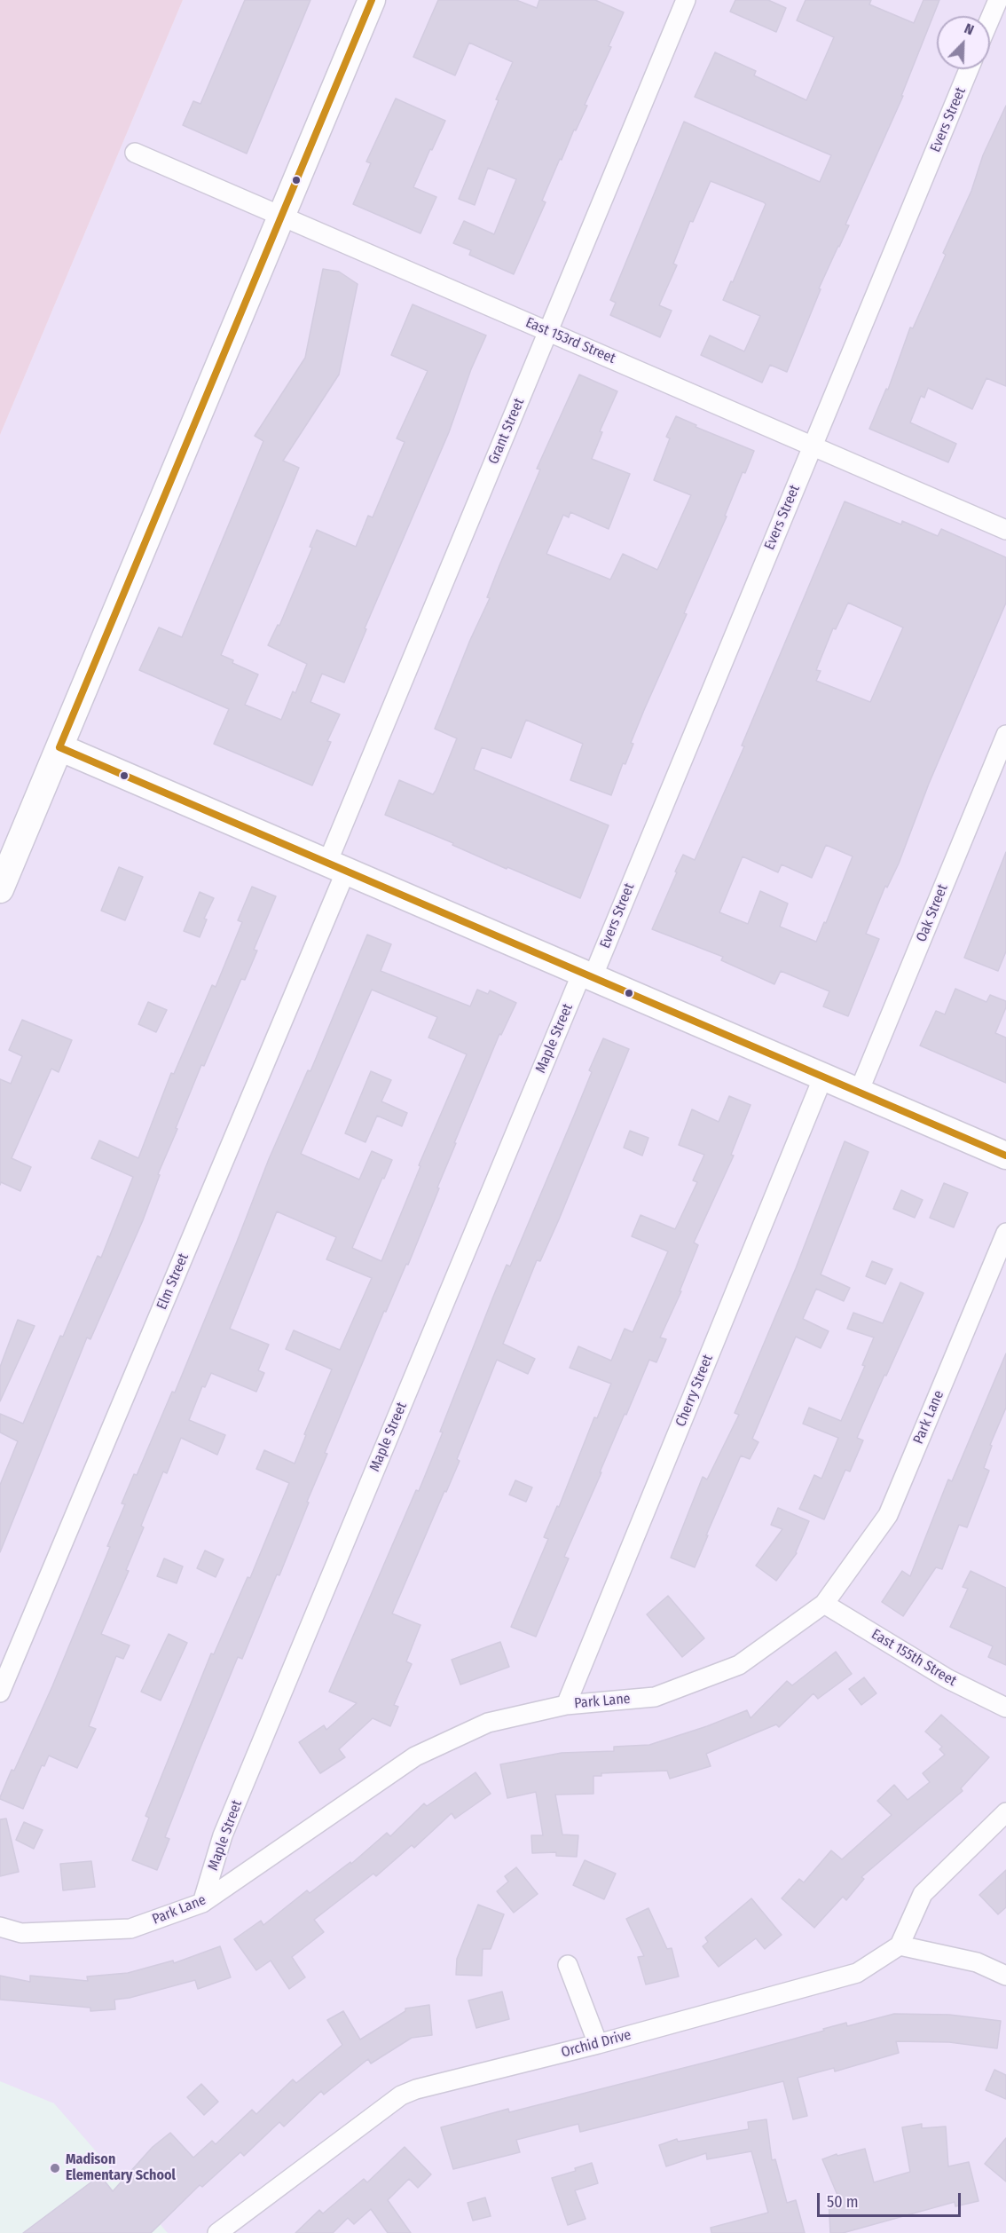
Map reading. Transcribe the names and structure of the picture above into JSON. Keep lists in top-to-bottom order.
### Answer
{
  "streets": {
    "street": [
      "Evers Street",
      "East 153rd Street",
      "Grant Street",
      "Oak Street",
      "Maple Street",
      "Elm Street",
      "Cherry Street",
      "Park Lane",
      "East 155th Street",
      "Orchid Drive"
    ]
  },
  "crossings": [
    ["Evers Street", "East 153rd Street"],
    ["Evers Street", "Maple Street"],
    ["East 153rd Street", "Grant Street"],
    ["Grant Street", "Elm Street"],
    ["Maple Street", "Park Lane"],
    ["Cherry Street", "Park Lane"],
    ["Park Lane", "East 155th Street"]
  ],
  "places": ["Madison Elementary School"],
  "scale_bar": "50 m",
  "north": "top right"
}
